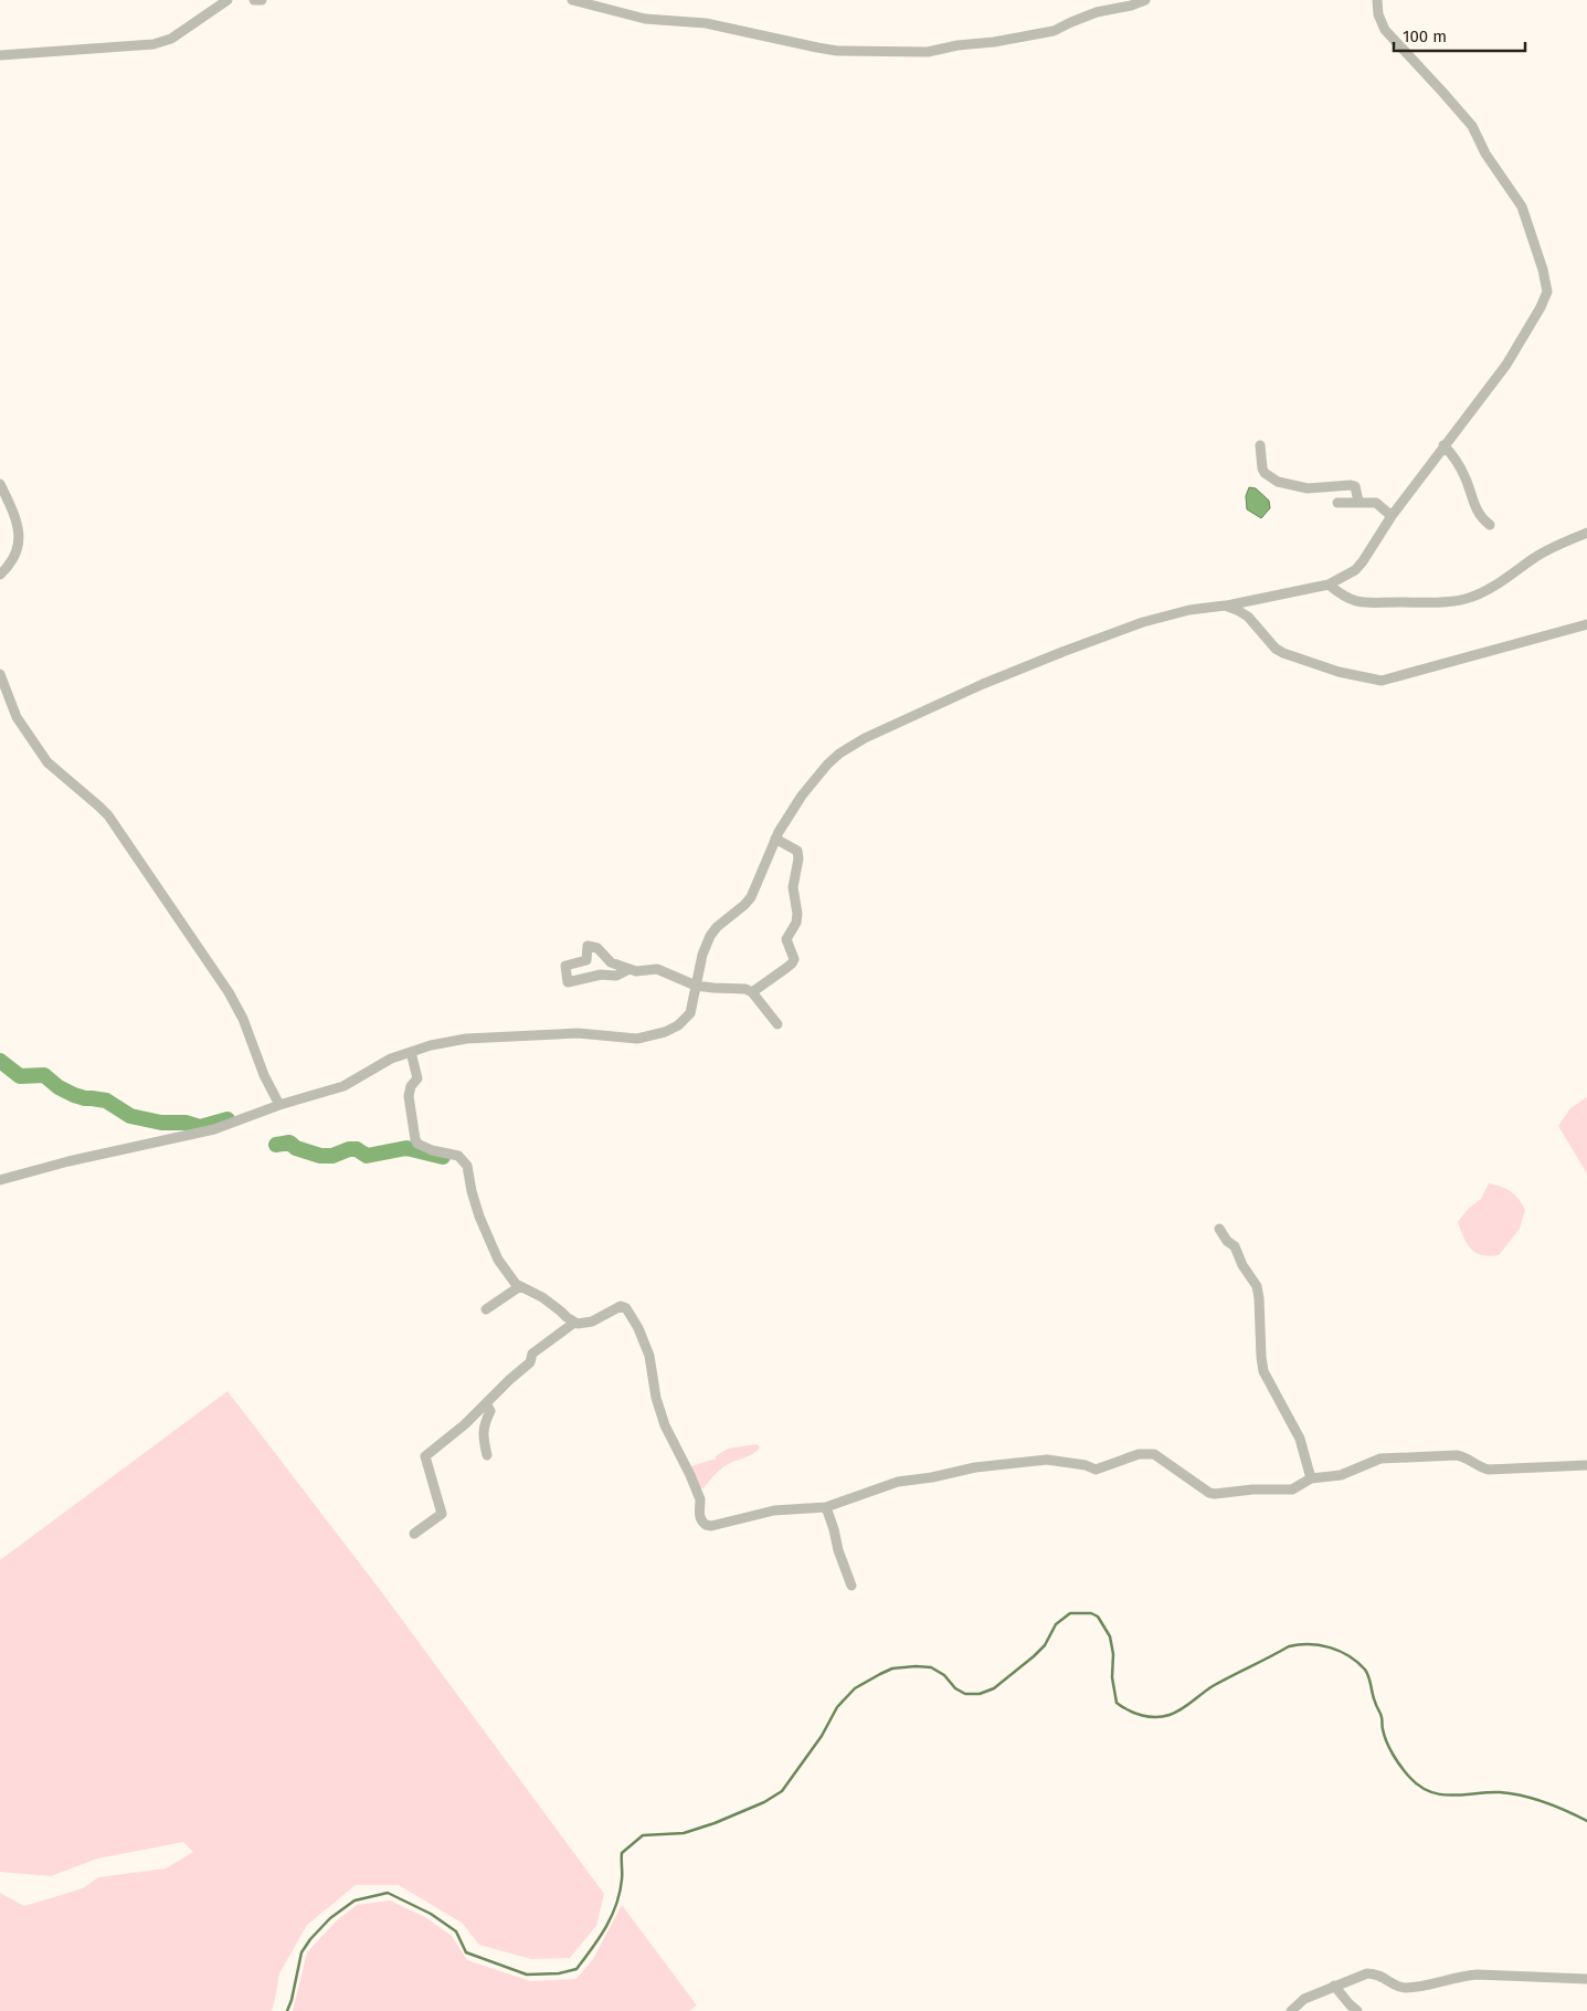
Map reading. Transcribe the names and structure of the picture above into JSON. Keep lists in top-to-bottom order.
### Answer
{
  "scale_bar": "100 m"
}
